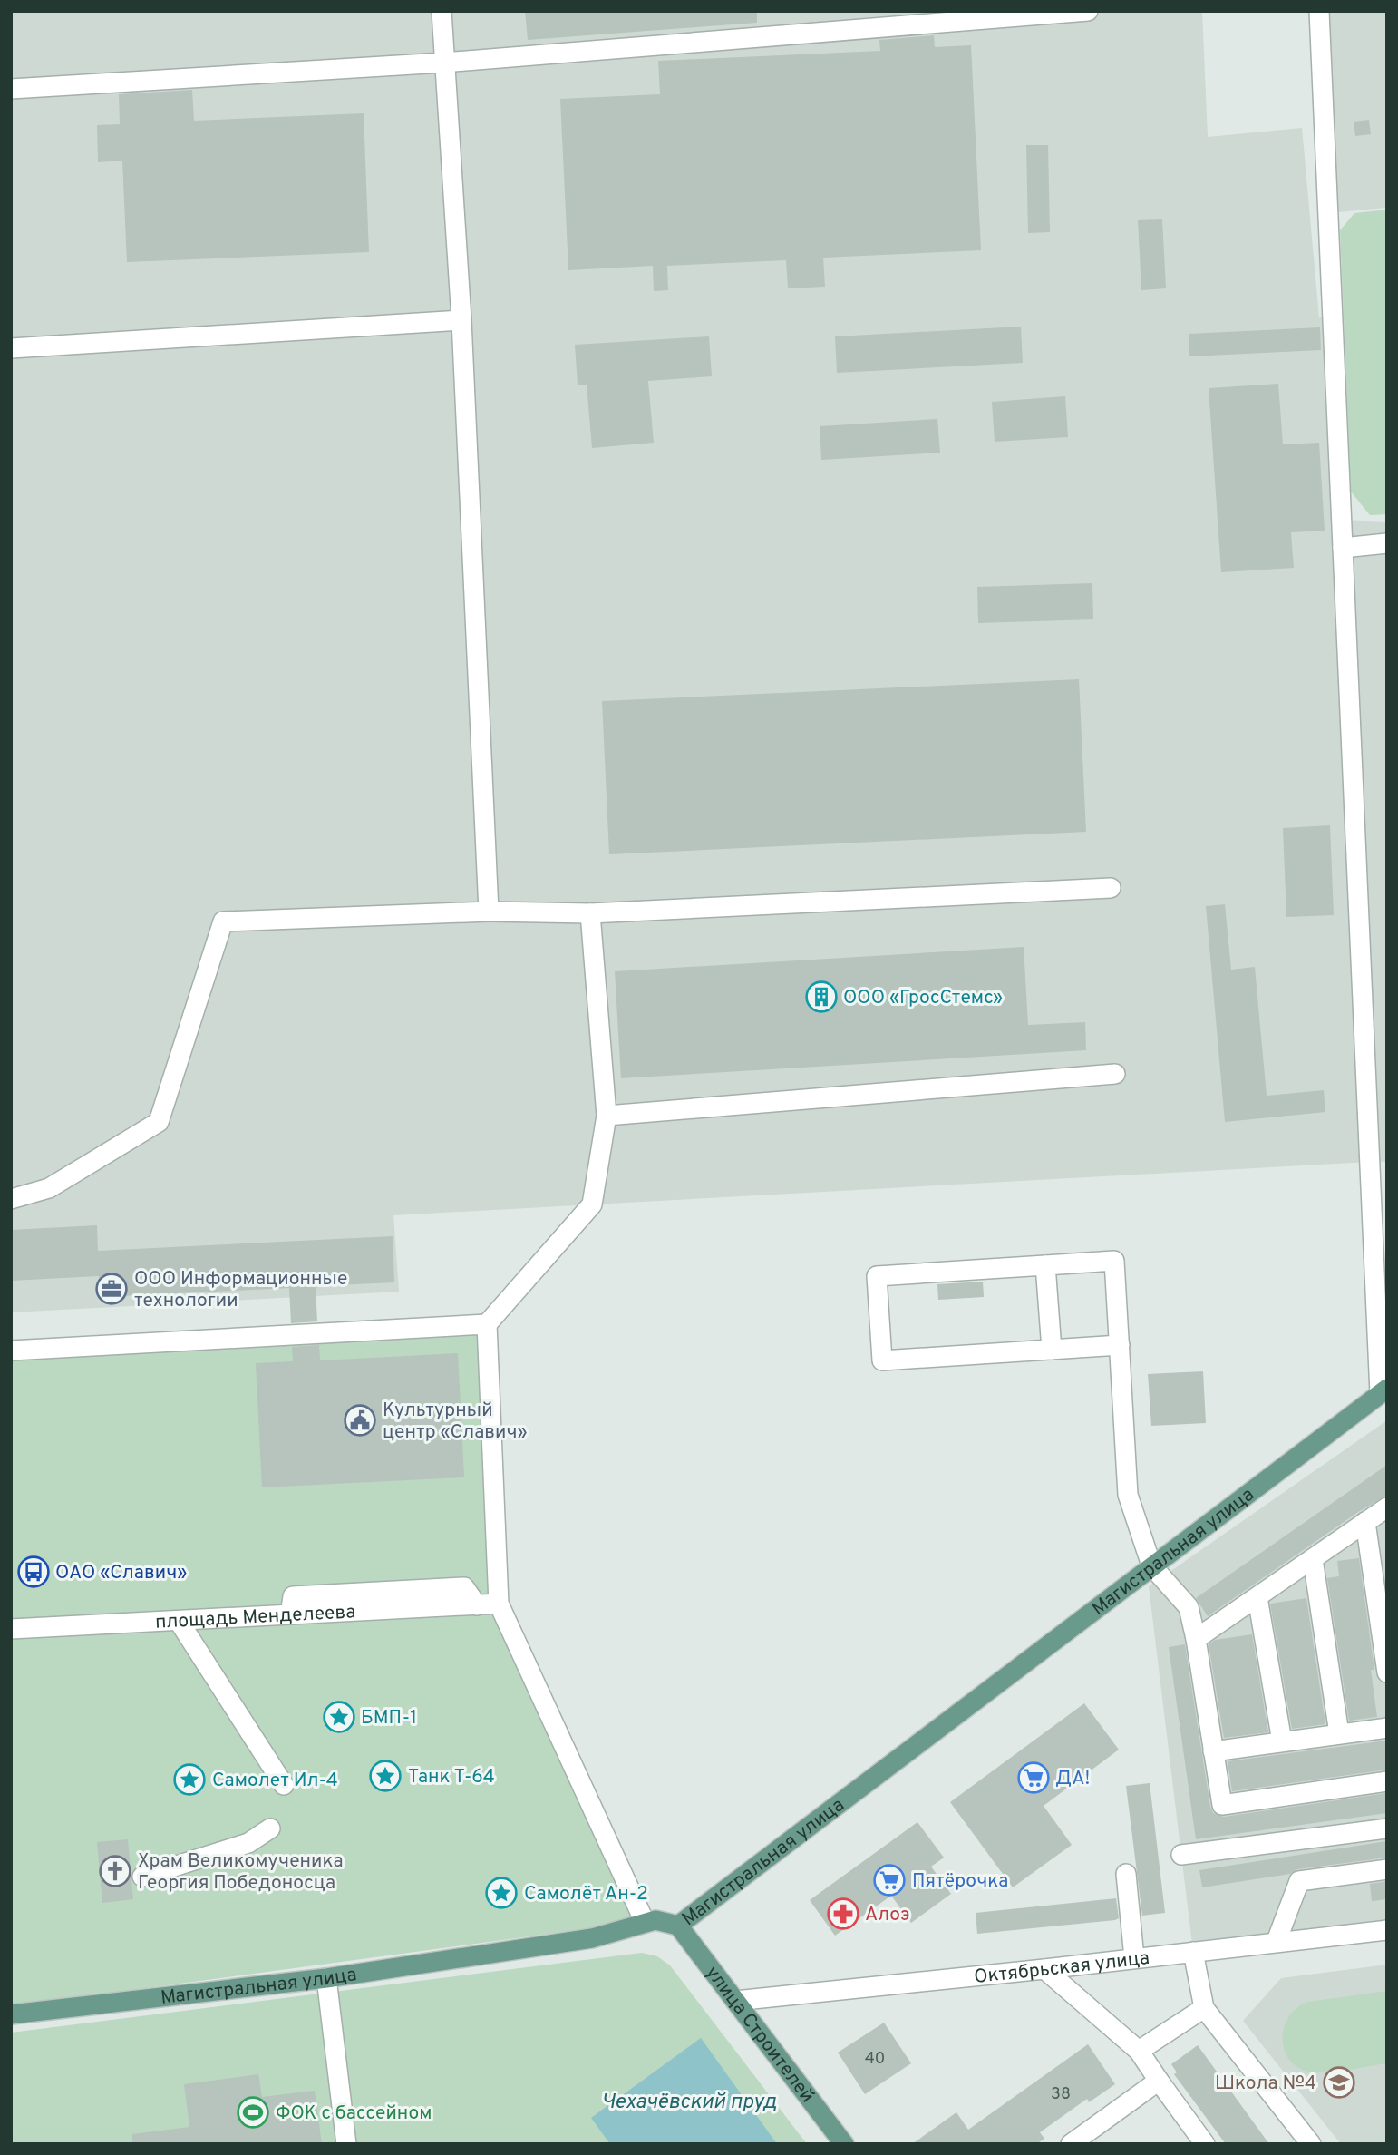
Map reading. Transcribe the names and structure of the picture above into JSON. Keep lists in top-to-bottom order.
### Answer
{
  "streets": {
    "main road": ["Магистральная улица", "улица Строителей"],
    "street": ["площадь Менделеева", "Октябрьская улица"]
  },
  "crossings": [
    ["Магистральная улица", "улица Строителей"],
    ["Октябрьская улица", "улица Строителей"]
  ],
  "water": ["Чехачёвский пруд"],
  "places": {
    "building": ["ООО «ГросСтемс»"],
    "office": ["ООО Информационные технологии"],
    "public building": ["Культурный центр «Славич»"],
    "bus stop": ["ОАО «Славич»"],
    "place": [
      "БМП-1",
      "Танк Т-64",
      "Самолет Ил-4",
      "Самолёт Ан-2"
    ],
    "supermarket": ["ДА!", "Пятёрочка"],
    "church": ["Храм Великомученика Георгия Победоносца"],
    "pharmacy": ["Алоэ"],
    "school or university": ["Школа №4"],
    "sports": ["ФОК с бассейном"]
  },
  "house_numbers": ["40", "38"]
}
